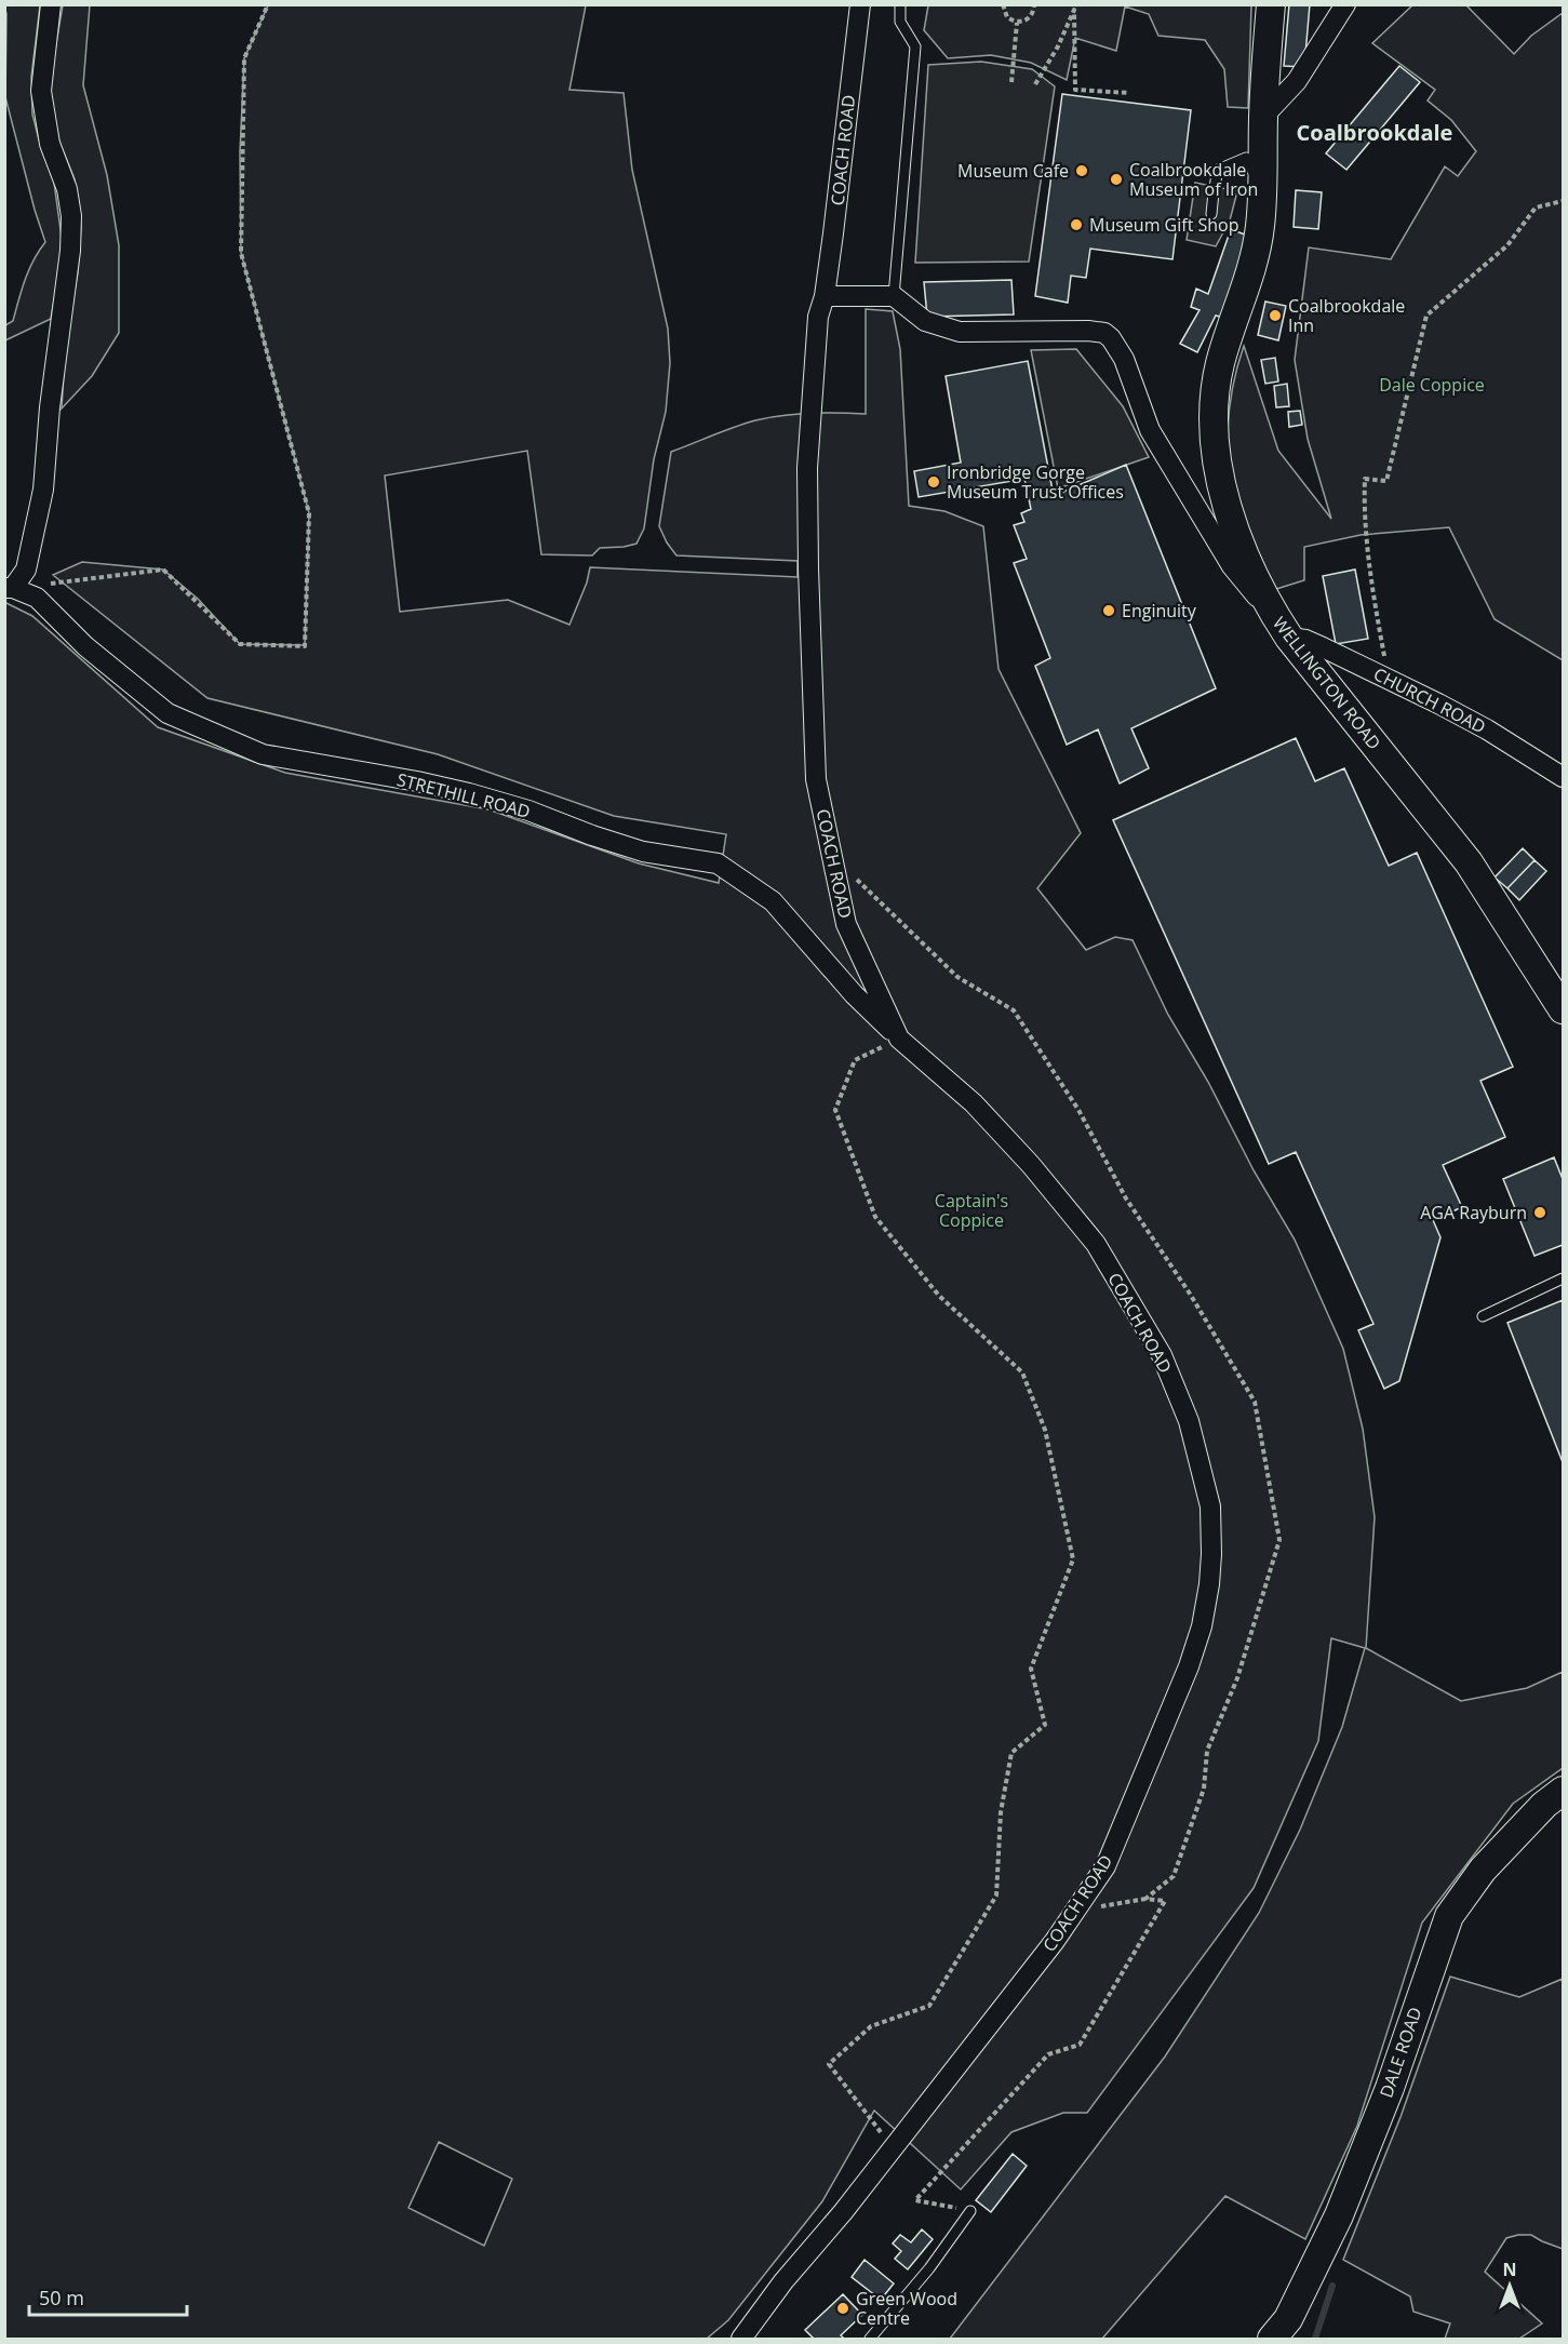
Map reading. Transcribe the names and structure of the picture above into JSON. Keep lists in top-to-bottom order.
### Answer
{
  "streets": {
    "street": [
      "COACH ROAD",
      "WELLINGTON ROAD",
      "CHURCH ROAD",
      "STRETHILL ROAD",
      "DALE ROAD"
    ]
  },
  "crossings": [
    ["COACH ROAD", "STRETHILL ROAD"],
    ["WELLINGTON ROAD", "CHURCH ROAD"]
  ],
  "districts": ["Coalbrookdale"],
  "parks": ["Dale Coppice", "Captain's Coppice"],
  "places": [
    "Museum Cafe",
    "Coalbrookdale Museum of Iron",
    "Museum Gift Shop",
    "Coalbrookdale Inn",
    "Ironbridge Gorge Museum Trust Offices",
    "Enginuity",
    "AGA Rayburn",
    "Green Wood Centre"
  ],
  "scale_bar": "50 m",
  "north": "top"
}
